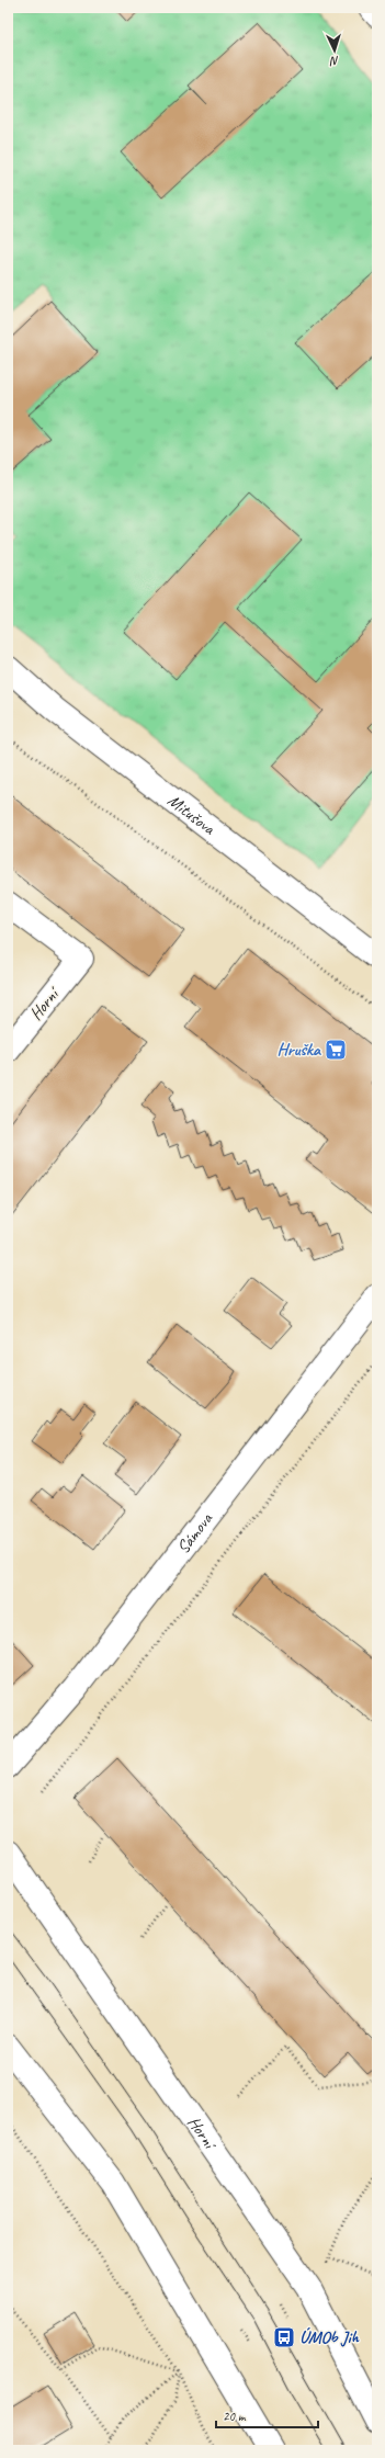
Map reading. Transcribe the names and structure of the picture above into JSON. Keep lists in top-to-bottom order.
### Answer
{
  "streets": {
    "street": ["Mitušova", "Horní", "Sámova"]
  },
  "places": {
    "supermarket": ["Hruška"],
    "bus stop": ["ÚMOb Jih"]
  },
  "scale_bar": "20 m",
  "north": "bottom"
}
